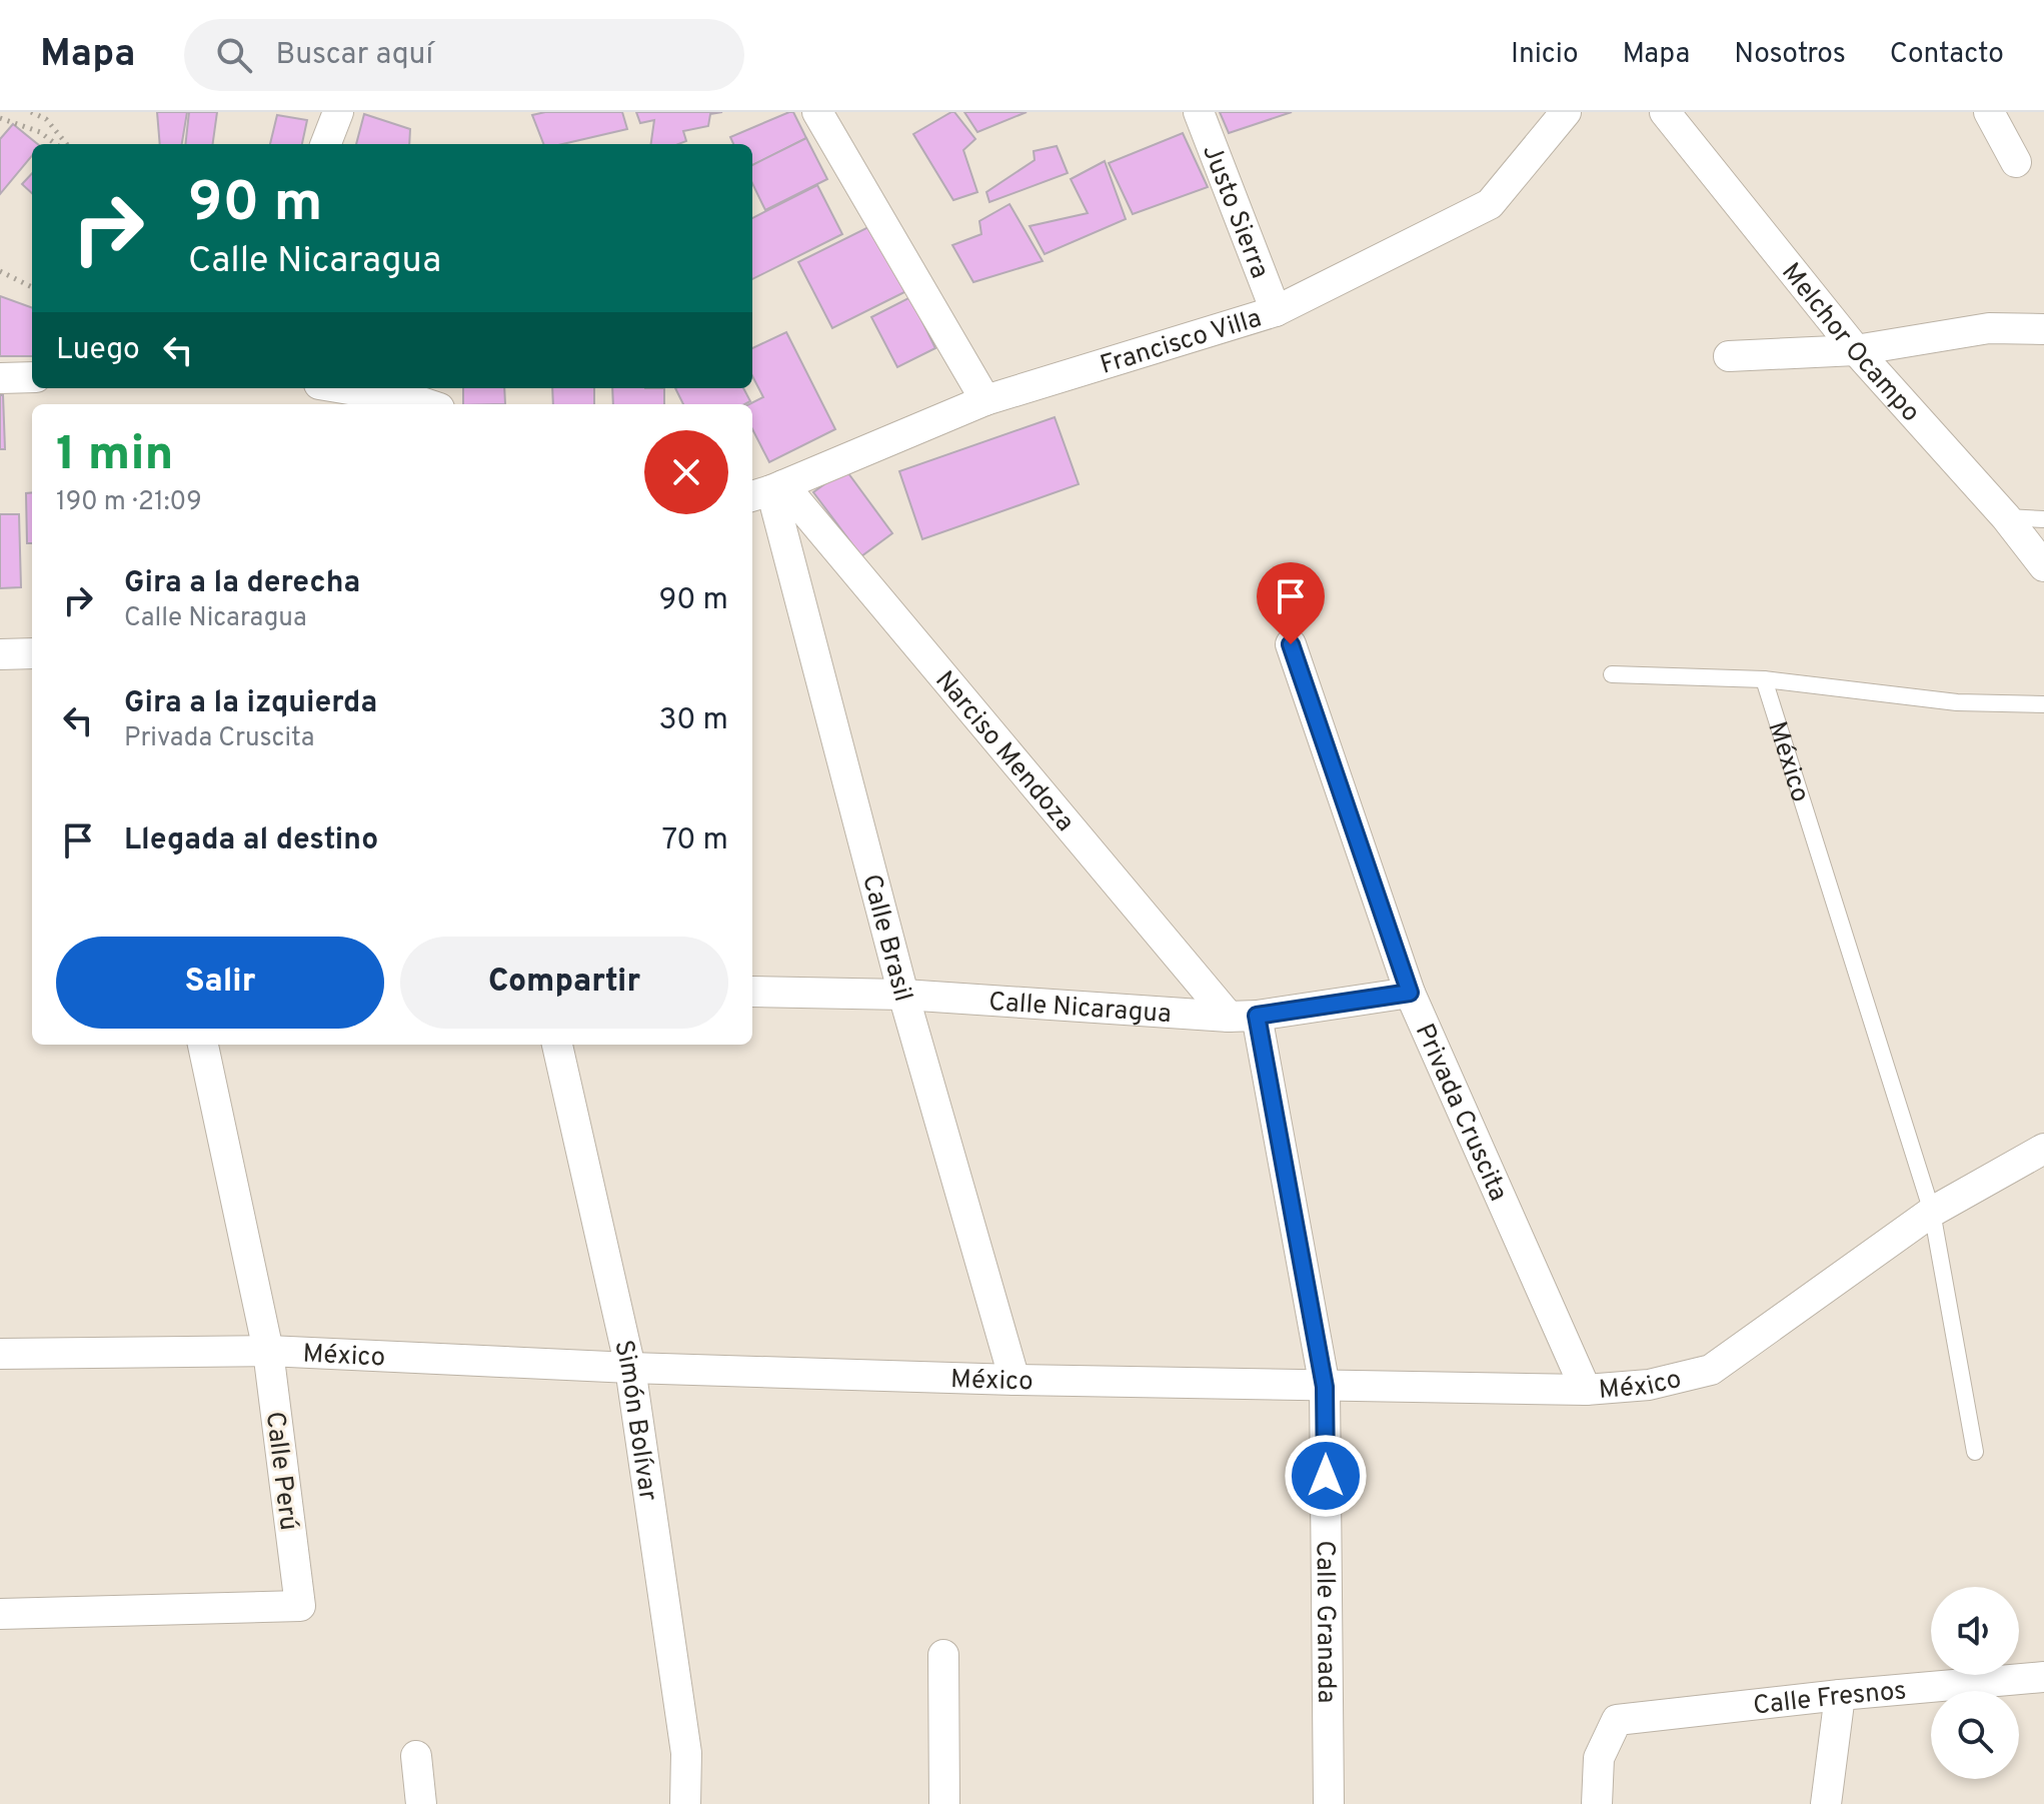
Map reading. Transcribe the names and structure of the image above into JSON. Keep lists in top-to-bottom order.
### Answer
{
  "streets": {
    "street": [
      "Justo Sierra",
      "Francisco Villa",
      "Melchor Ocampo",
      "Narciso Mendoza",
      "México",
      "Calle Brasil",
      "Calle Nicaragua",
      "Privada Cruscita",
      "Simón Bolívar",
      "Calle Perú",
      "Calle Granada",
      "Calle Fresnos"
    ]
  },
  "crossings": [
    ["Justo Sierra", "Francisco Villa"],
    ["Francisco Villa", "Narciso Mendoza"],
    ["Francisco Villa", "Calle Brasil"],
    ["Narciso Mendoza", "Calle Brasil"],
    ["Narciso Mendoza", "Calle Nicaragua"],
    ["Narciso Mendoza", "Calle Granada"],
    ["México", "Calle Brasil"],
    ["México", "Privada Cruscita"],
    ["México", "Simón Bolívar"],
    ["México", "Calle Perú"],
    ["México", "Calle Granada"],
    ["Calle Brasil", "Calle Nicaragua"],
    ["Calle Nicaragua", "Privada Cruscita"],
    ["Calle Nicaragua", "Calle Granada"]
  ],
  "page": {
    "header": "Mapa",
    "search": "Buscar aquí",
    "nav": [
      "Inicio",
      "Mapa",
      "Nosotros",
      "Contacto"
    ],
    "turn": ["90 m", "Calle Nicaragua"],
    "then": "Luego",
    "heading": ["1 min", "190 m · 21:09"],
    "list": [
      {
        "name": "Gira a la derecha",
        "note": "Calle Nicaragua",
        "value": "90 m"
      },
      {
        "name": "Gira a la izquierda",
        "note": "Privada Cruscita",
        "value": "30 m"
      },
      {
        "name": "Llegada al destino",
        "value": "70 m"
      }
    ],
    "buttons": ["Salir", "Compartir"]
  }
}
